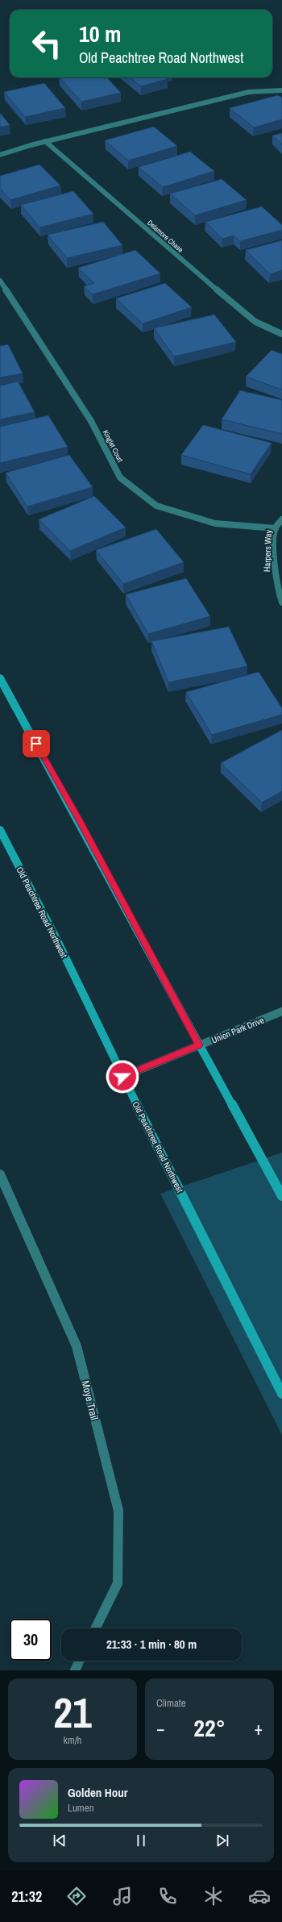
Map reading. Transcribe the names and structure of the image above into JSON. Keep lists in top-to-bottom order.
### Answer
{
  "streets": {
    "main road": ["Old Peachtree Road Northwest"],
    "street": [
      "Delamore Chase",
      "Kinglet Court",
      "Harpers Way",
      "Union Park Drive",
      "Moye Trail"
    ]
  },
  "crossings": [
    ["Kinglet Court", "Harpers Way"],
    ["Old Peachtree Road Northwest", "Union Park Drive"]
  ],
  "page": {
    "turn": ["10 m", "Old Peachtree Road Northwest"],
    "limit": "30",
    "trip": "21:33 · 1 min · 80 m",
    "tile": [
      ["21", "km/h"],
      "Climate"
    ],
    "heat": ["−", "22°", "+"],
    "song": ["Golden Hour", "Lumen"],
    "tabs": "21:32"
  }
}
